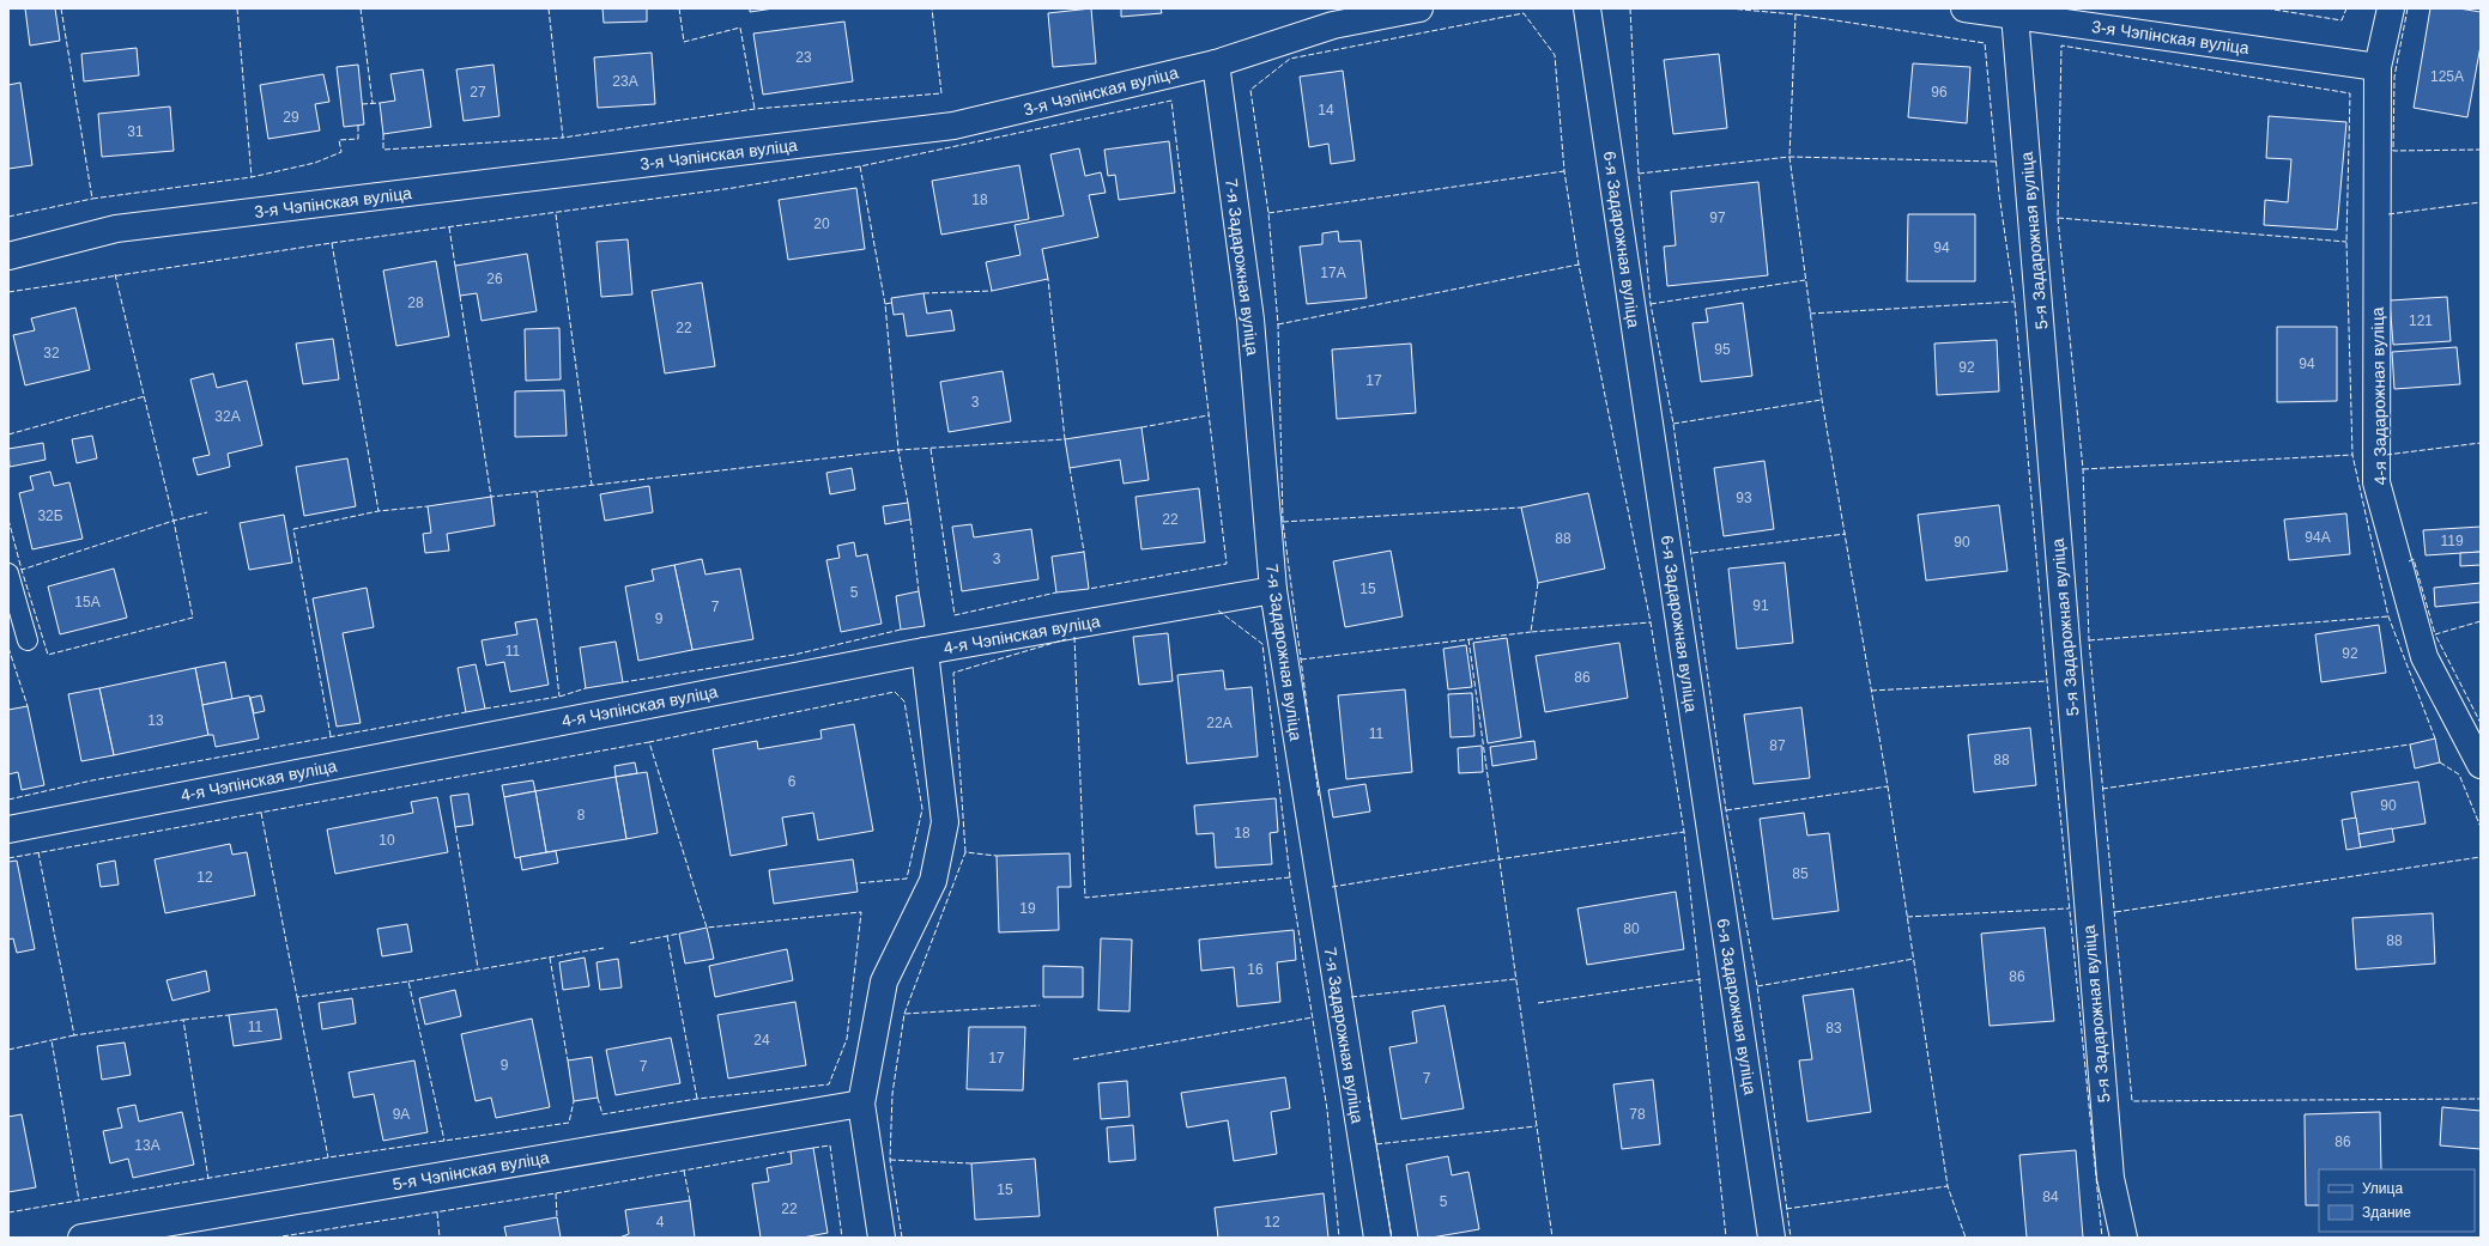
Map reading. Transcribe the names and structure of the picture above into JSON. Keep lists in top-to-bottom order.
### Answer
{
  "streets": {
    "street": [
      "3-я Чэпінская вуліца",
      "6-я Задарожная вуліца",
      "5-я Задарожная вуліца",
      "7-я Задарожная вуліца",
      "4-я Задарожная вуліца",
      "4-я Чэпінская вуліца",
      "5-я Чэпінская вуліца"
    ]
  },
  "crossings": [
    ["3-я Чэпінская вуліца", "5-я Задарожная вуліца"],
    ["3-я Чэпінская вуліца", "7-я Задарожная вуліца"],
    ["3-я Чэпінская вуліца", "4-я Задарожная вуліца"],
    ["7-я Задарожная вуліца", "4-я Чэпінская вуліца"]
  ],
  "house_numbers": [
    "23",
    "125А",
    "23А",
    "27",
    "96",
    "14",
    "29",
    "31",
    "18",
    "97",
    "20",
    "94",
    "17А",
    "26",
    "28",
    "121",
    "22",
    "95",
    "32",
    "94",
    "92",
    "17",
    "3",
    "32А",
    "93",
    "32Б",
    "22",
    "94А",
    "88",
    "119",
    "90",
    "3",
    "15",
    "5",
    "15А",
    "91",
    "7",
    "9",
    "11",
    "92",
    "86",
    "13",
    "22А",
    "11",
    "87",
    "88",
    "6",
    "90",
    "8",
    "18",
    "10",
    "85",
    "12",
    "19",
    "80",
    "88",
    "16",
    "86",
    "11",
    "83",
    "24",
    "17",
    "9",
    "7",
    "7",
    "9А",
    "78",
    "86",
    "13А",
    "15",
    "84",
    "5",
    "22",
    "4",
    "12"
  ],
  "legend": ["Улица", "Здание"]
}
